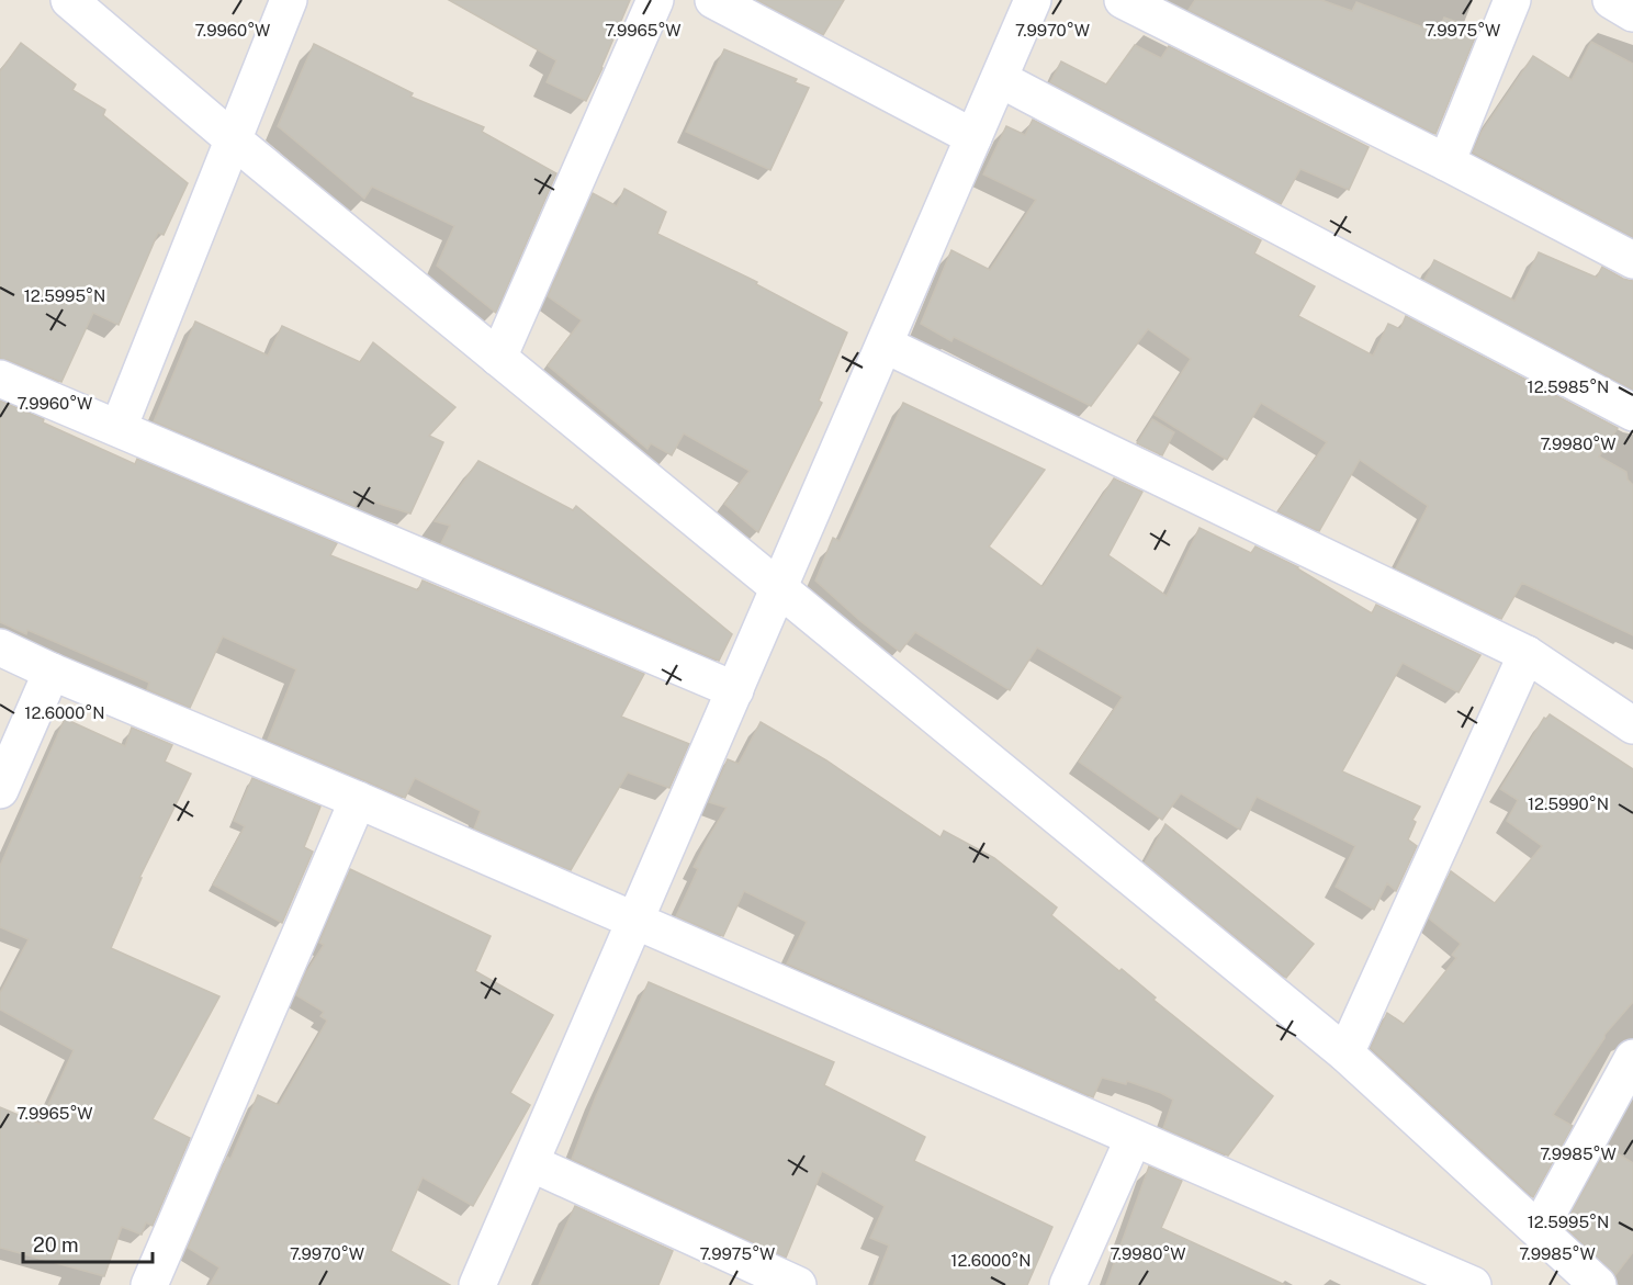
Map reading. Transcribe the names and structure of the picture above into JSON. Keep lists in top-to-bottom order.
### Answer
{
  "scale_bar": "20 m",
  "coordinates": [
    "7.9960°W",
    "7.9965°W",
    "7.9970°W",
    "7.9975°W",
    "12.5995°N",
    "12.5985°N",
    "7.9980°W",
    "12.6000°N",
    "12.5990°N",
    "7.9985°W"
  ]
}
